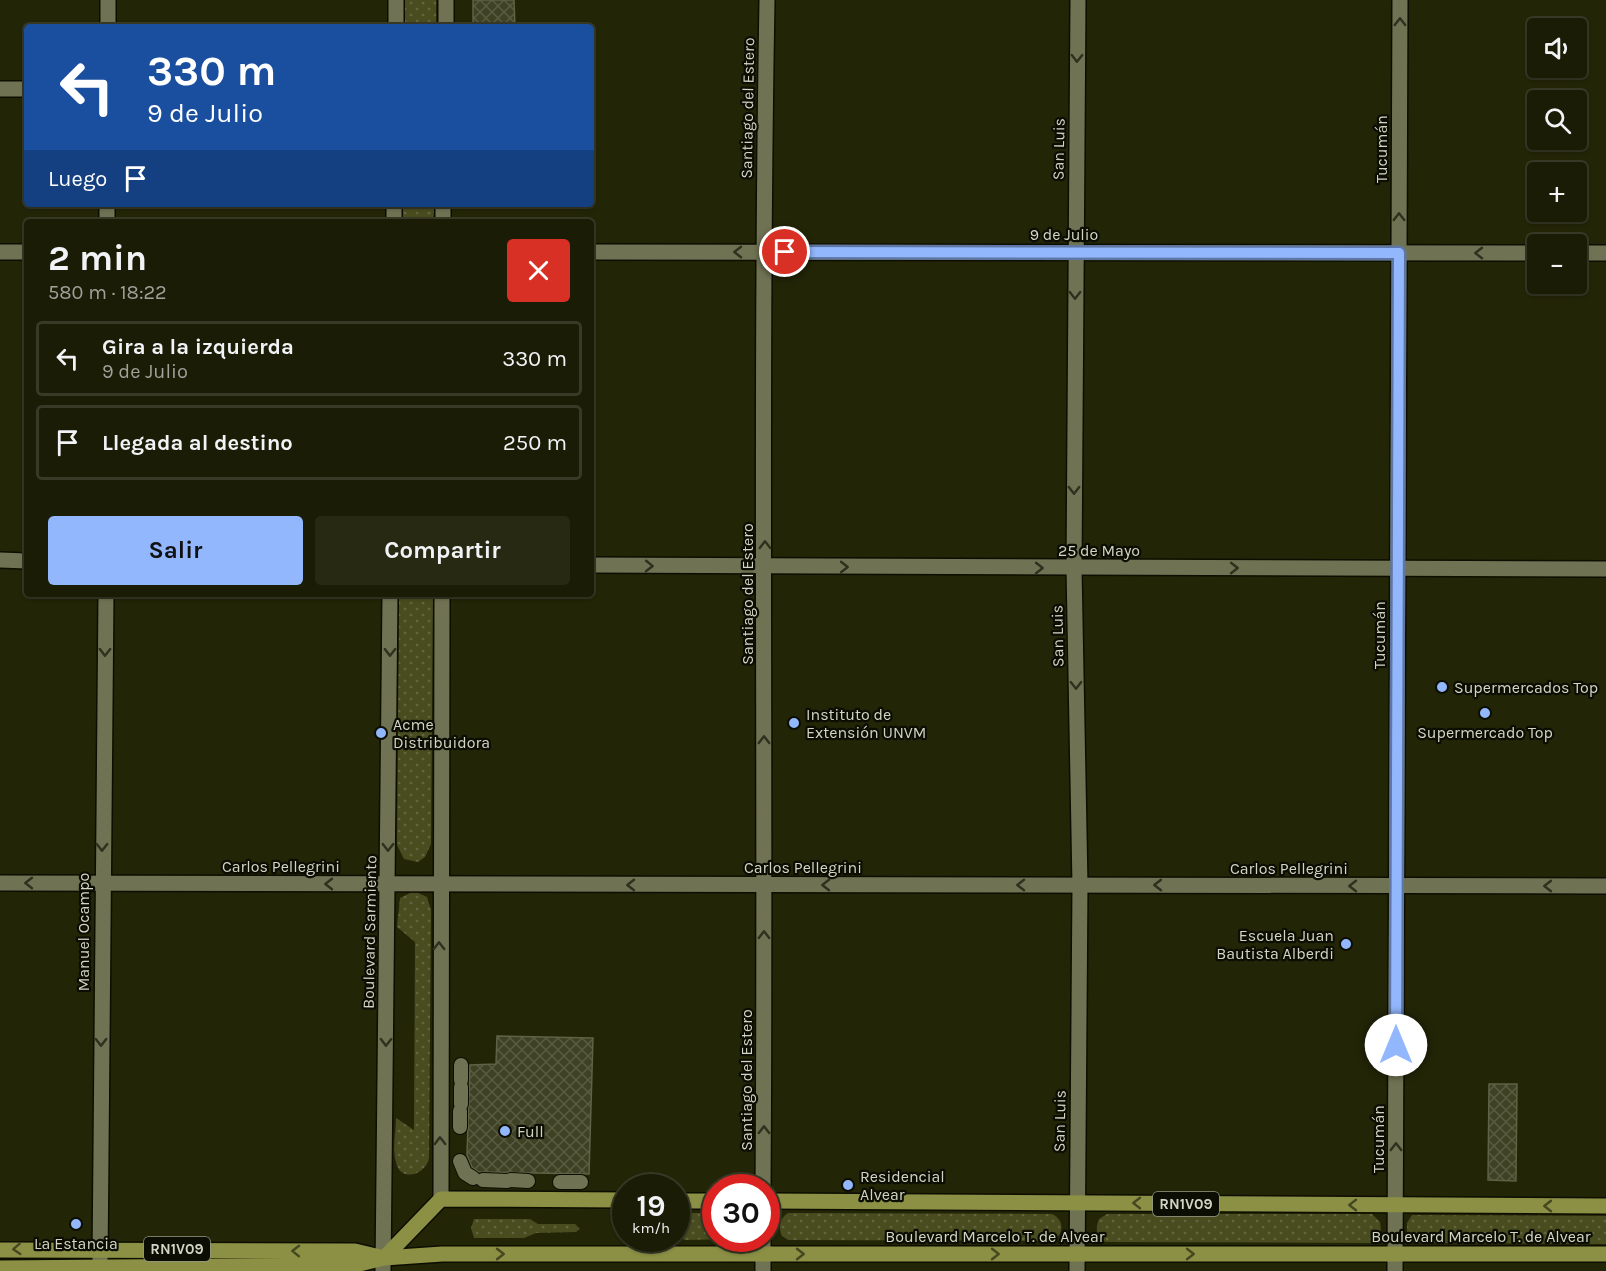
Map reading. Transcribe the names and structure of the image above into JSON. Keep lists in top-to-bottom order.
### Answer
{
  "streets": {
    "main road": ["RN1V09", "Boulevard Marcelo T. de Alvear"],
    "street": [
      "Santiago del Estero",
      "San Luis",
      "Tucumán",
      "9 de Julio",
      "25 de Mayo",
      "Carlos Pellegrini",
      "Manuel Ocampo",
      "Boulevard Sarmiento"
    ]
  },
  "crossings": [
    ["Santiago del Estero", "9 de Julio"],
    ["Santiago del Estero", "25 de Mayo"],
    ["Santiago del Estero", "Carlos Pellegrini"],
    ["San Luis", "9 de Julio"],
    ["San Luis", "25 de Mayo"],
    ["San Luis", "Carlos Pellegrini"],
    ["San Luis", "Boulevard Marcelo T. de Alvear"],
    ["Tucumán", "9 de Julio"],
    ["Tucumán", "25 de Mayo"],
    ["Tucumán", "Carlos Pellegrini"],
    ["Tucumán", "Boulevard Marcelo T. de Alvear"],
    ["Carlos Pellegrini", "Manuel Ocampo"],
    ["Carlos Pellegrini", "Boulevard Sarmiento"],
    ["Manuel Ocampo", "Boulevard Marcelo T. de Alvear"],
    ["Boulevard Sarmiento", "Boulevard Marcelo T. de Alvear"]
  ],
  "one_way": [
    "Santiago del Estero",
    "San Luis",
    "Tucumán",
    "25 de Mayo",
    "Carlos Pellegrini",
    "Manuel Ocampo"
  ],
  "places": [
    "Supermercados Top",
    "Supermercado Top",
    "Instituto de Extensión UNVM",
    "Acme Distribuidora",
    "Escuela Juan Bautista Alberdi",
    "Full",
    "Residencial Alvear",
    "La Estancia"
  ],
  "page": {
    "map_buttons": ["+", "−"],
    "turn": ["330 m", "9 de Julio"],
    "then": "Luego",
    "heading": ["2 min", "580 m · 18:22"],
    "list": [
      {
        "name": "Gira a la izquierda",
        "note": "9 de Julio",
        "value": "330 m"
      },
      {
        "name": "Llegada al destino",
        "value": "250 m"
      }
    ],
    "buttons": ["Salir", "Compartir"],
    "speed": "19 km/h",
    "limit": "30"
  }
}
